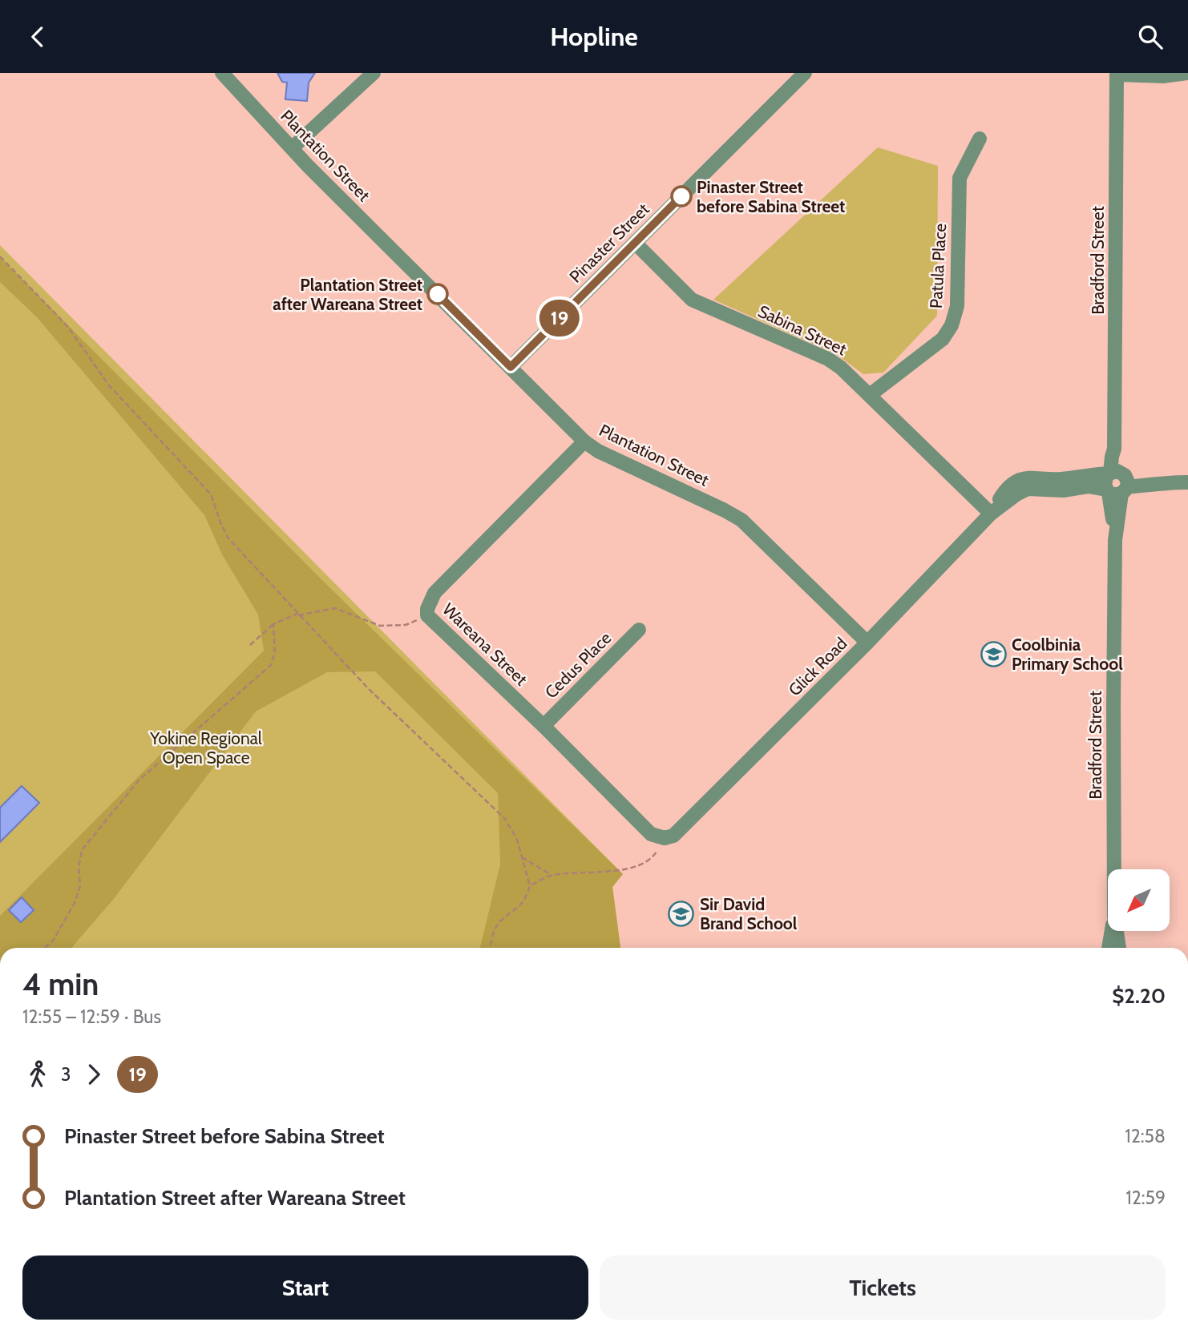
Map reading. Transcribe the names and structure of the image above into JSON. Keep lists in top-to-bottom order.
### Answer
{
  "streets": {
    "street": [
      "Plantation Street",
      "Pinaster Street",
      "Bradford Street",
      "Patula Place",
      "Sabina Street",
      "Wareana Street",
      "Cedus Place",
      "Glick Road"
    ]
  },
  "crossings": [
    ["Plantation Street", "Pinaster Street"],
    ["Plantation Street", "Wareana Street"],
    ["Plantation Street", "Glick Road"],
    ["Pinaster Street", "Sabina Street"],
    ["Bradford Street", "Glick Road"],
    ["Patula Place", "Sabina Street"],
    ["Sabina Street", "Glick Road"],
    ["Wareana Street", "Cedus Place"],
    ["Wareana Street", "Glick Road"]
  ],
  "parks": ["Yokine Regional Open Space"],
  "places": {
    "other": ["Pinaster Street before Sabina Street", "Plantation Street after Wareana Street"],
    "school or university": ["Coolbinia Primary School", "Sir David Brand School"]
  },
  "lines": ["bus line 19"],
  "north": "bottom left",
  "page": {
    "header": "Hopline",
    "on_map": "19",
    "heading": ["4 min", "12:55 – 12:59 · Bus", "$2.20"],
    "legs": ["3", "19"],
    "list": [
      {
        "name": "Pinaster Street before Sabina Street",
        "value": "12:58"
      },
      {
        "name": "Plantation Street after Wareana Street",
        "value": "12:59"
      }
    ],
    "buttons": ["Start", "Tickets"]
  }
}
